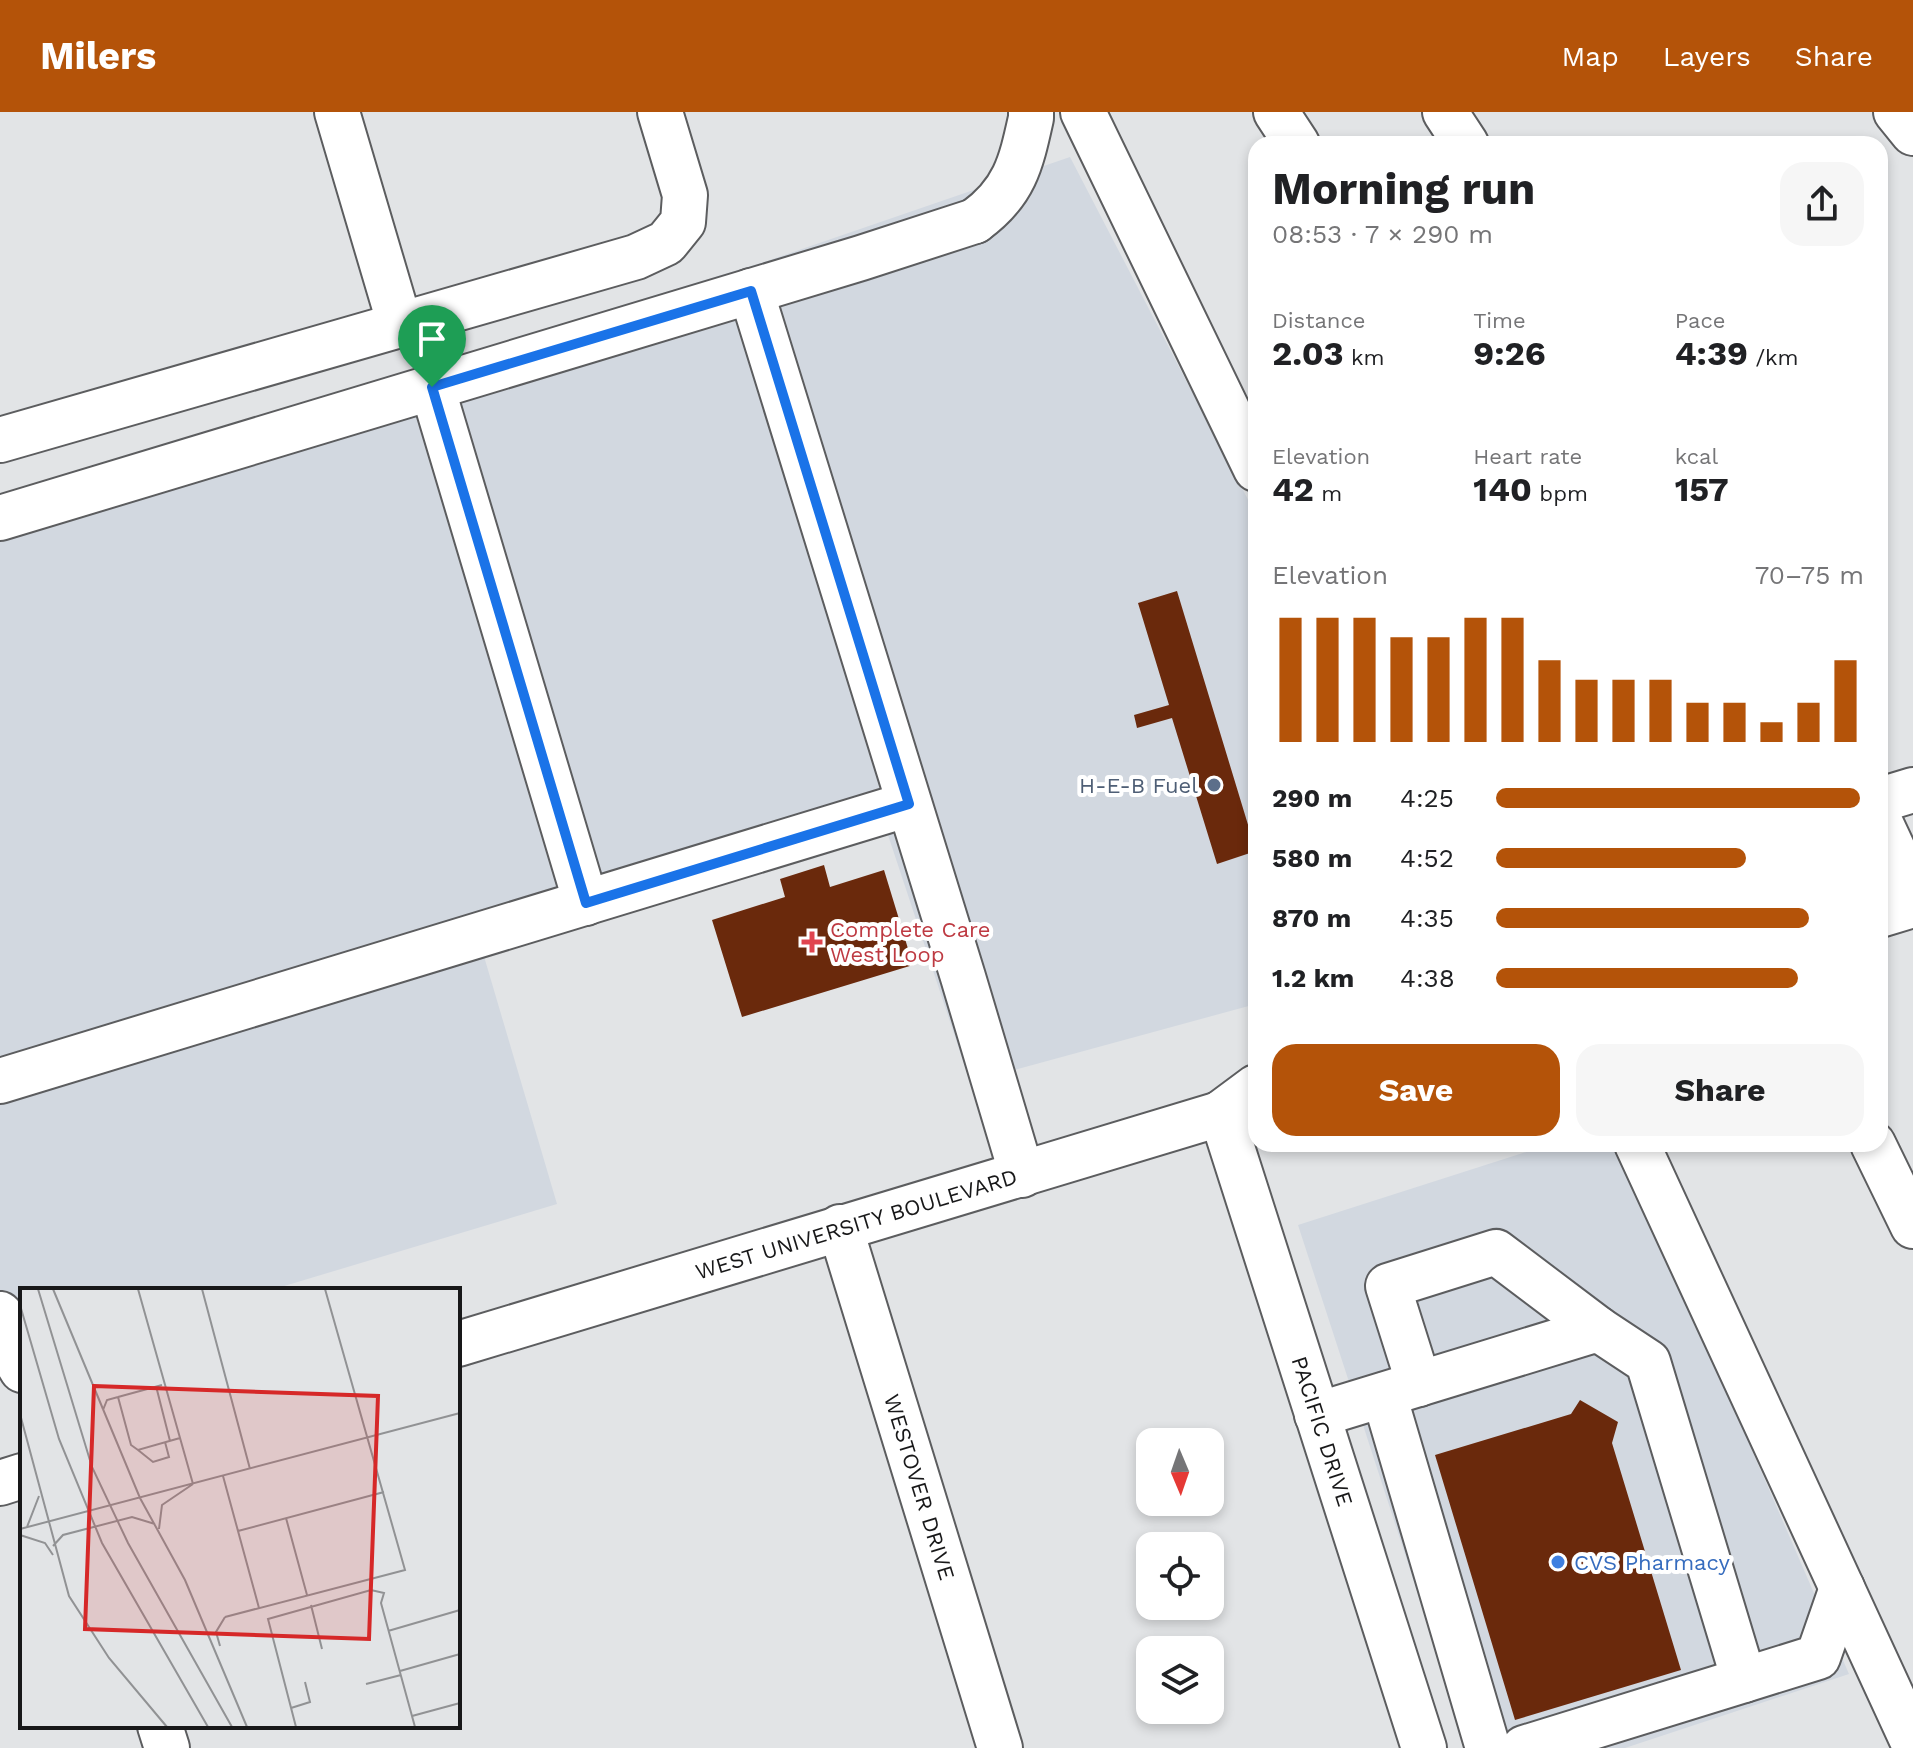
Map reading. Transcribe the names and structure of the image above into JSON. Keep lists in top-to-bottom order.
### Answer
{
  "streets": {
    "main road": ["WEST UNIVERSITY BOULEVARD", "PACIFIC DRIVE", "WESTOVER DRIVE"]
  },
  "crossings": [
    ["WEST UNIVERSITY BOULEVARD", "PACIFIC DRIVE"],
    ["WEST UNIVERSITY BOULEVARD", "WESTOVER DRIVE"]
  ],
  "places": {
    "other": ["H-E-B Fuel", "CVS Pharmacy"],
    "health": ["Complete Care West Loop"]
  },
  "north": "bottom",
  "page": {
    "header": "Milers",
    "nav": ["Map", "Layers", "Share"],
    "heading": ["Morning run", "08:53 · 7 × 290 m"],
    "stats": [
      ["Distance", "2.03 km"],
      ["Time", "9:26"],
      ["Pace", "4:39 /km"],
      ["Elevation", "42 m"],
      ["Heart rate", "140 bpm"],
      ["kcal", "157"]
    ],
    "chart": ["Elevation", "70–75 m"],
    "list": [
      {
        "name": "290 m",
        "note": "4:25"
      },
      {
        "name": "580 m",
        "note": "4:52"
      },
      {
        "name": "870 m",
        "note": "4:35"
      },
      {
        "name": "1.2 km",
        "note": "4:38"
      }
    ],
    "buttons": ["Save", "Share"]
  }
}
